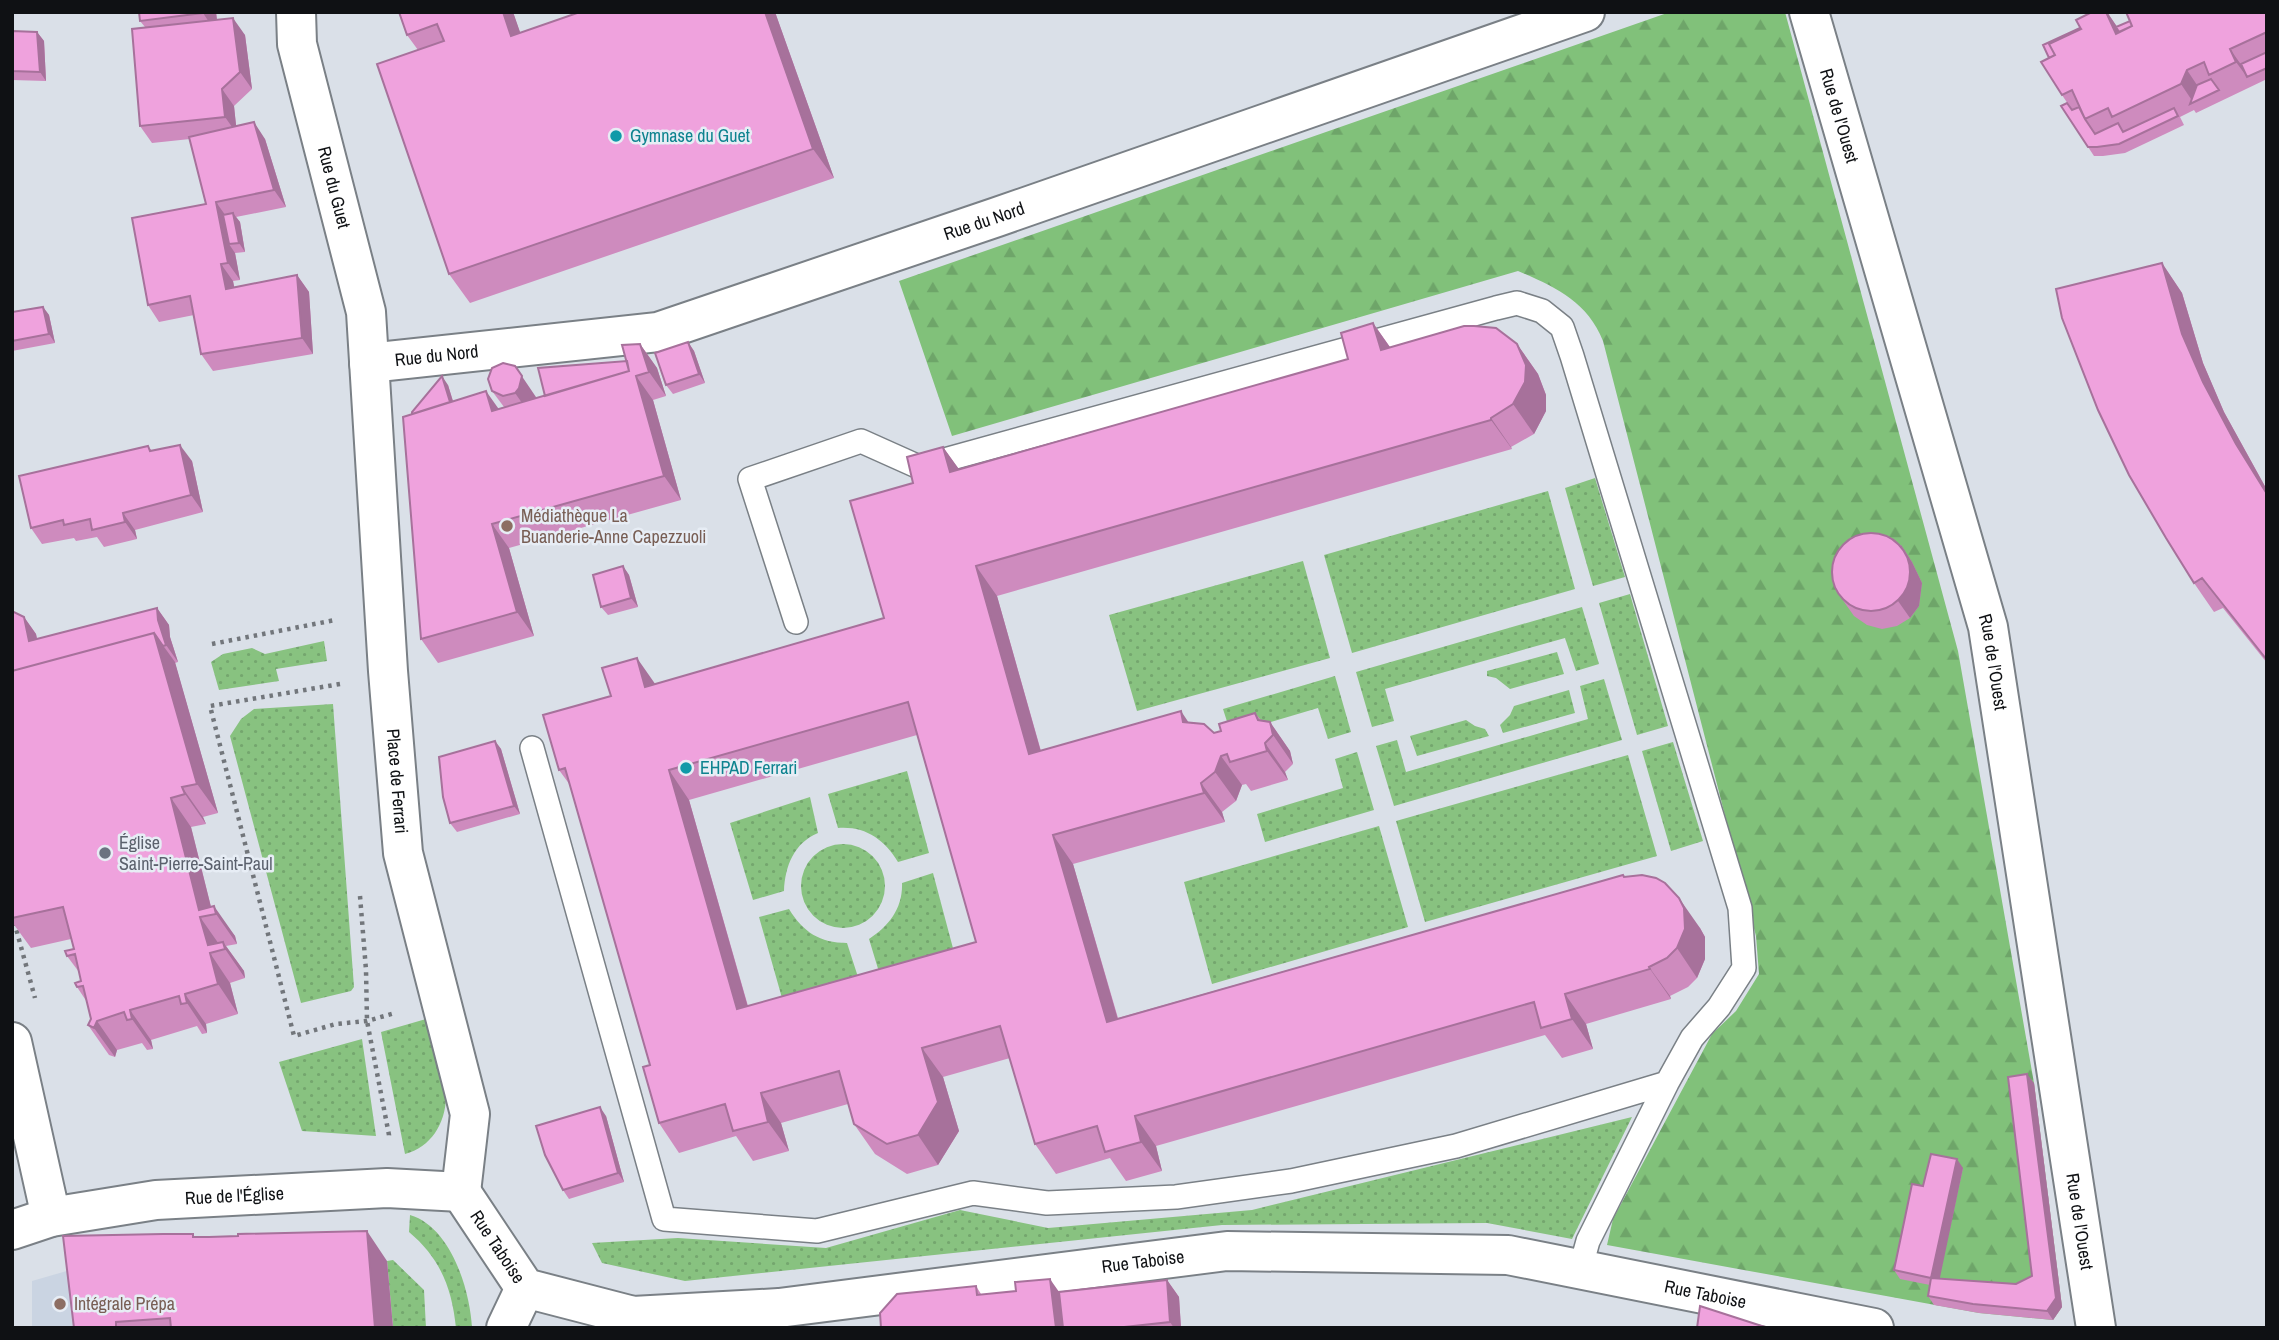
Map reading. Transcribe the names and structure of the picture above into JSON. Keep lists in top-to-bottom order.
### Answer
{
  "streets": {
    "street": [
      "Rue de l'Ouest",
      "Rue du Guet",
      "Rue du Nord",
      "Place de Ferrari",
      "Rue de l'Église",
      "Rue Taboise"
    ]
  },
  "crossings": [
    ["Rue du Guet", "Rue du Nord"],
    ["Rue du Guet", "Place de Ferrari"],
    ["Rue du Nord", "Place de Ferrari"],
    ["Place de Ferrari", "Rue de l'Église"],
    ["Place de Ferrari", "Rue Taboise"],
    ["Rue de l'Église", "Rue Taboise"]
  ],
  "places": [
    "Gymnase du Guet",
    "Médiathèque La Buanderie-Anne Capezzuoli",
    "EHPAD Ferrari",
    "Église Saint-Pierre-Saint-Paul",
    "Intégrale Prépa"
  ]
}
